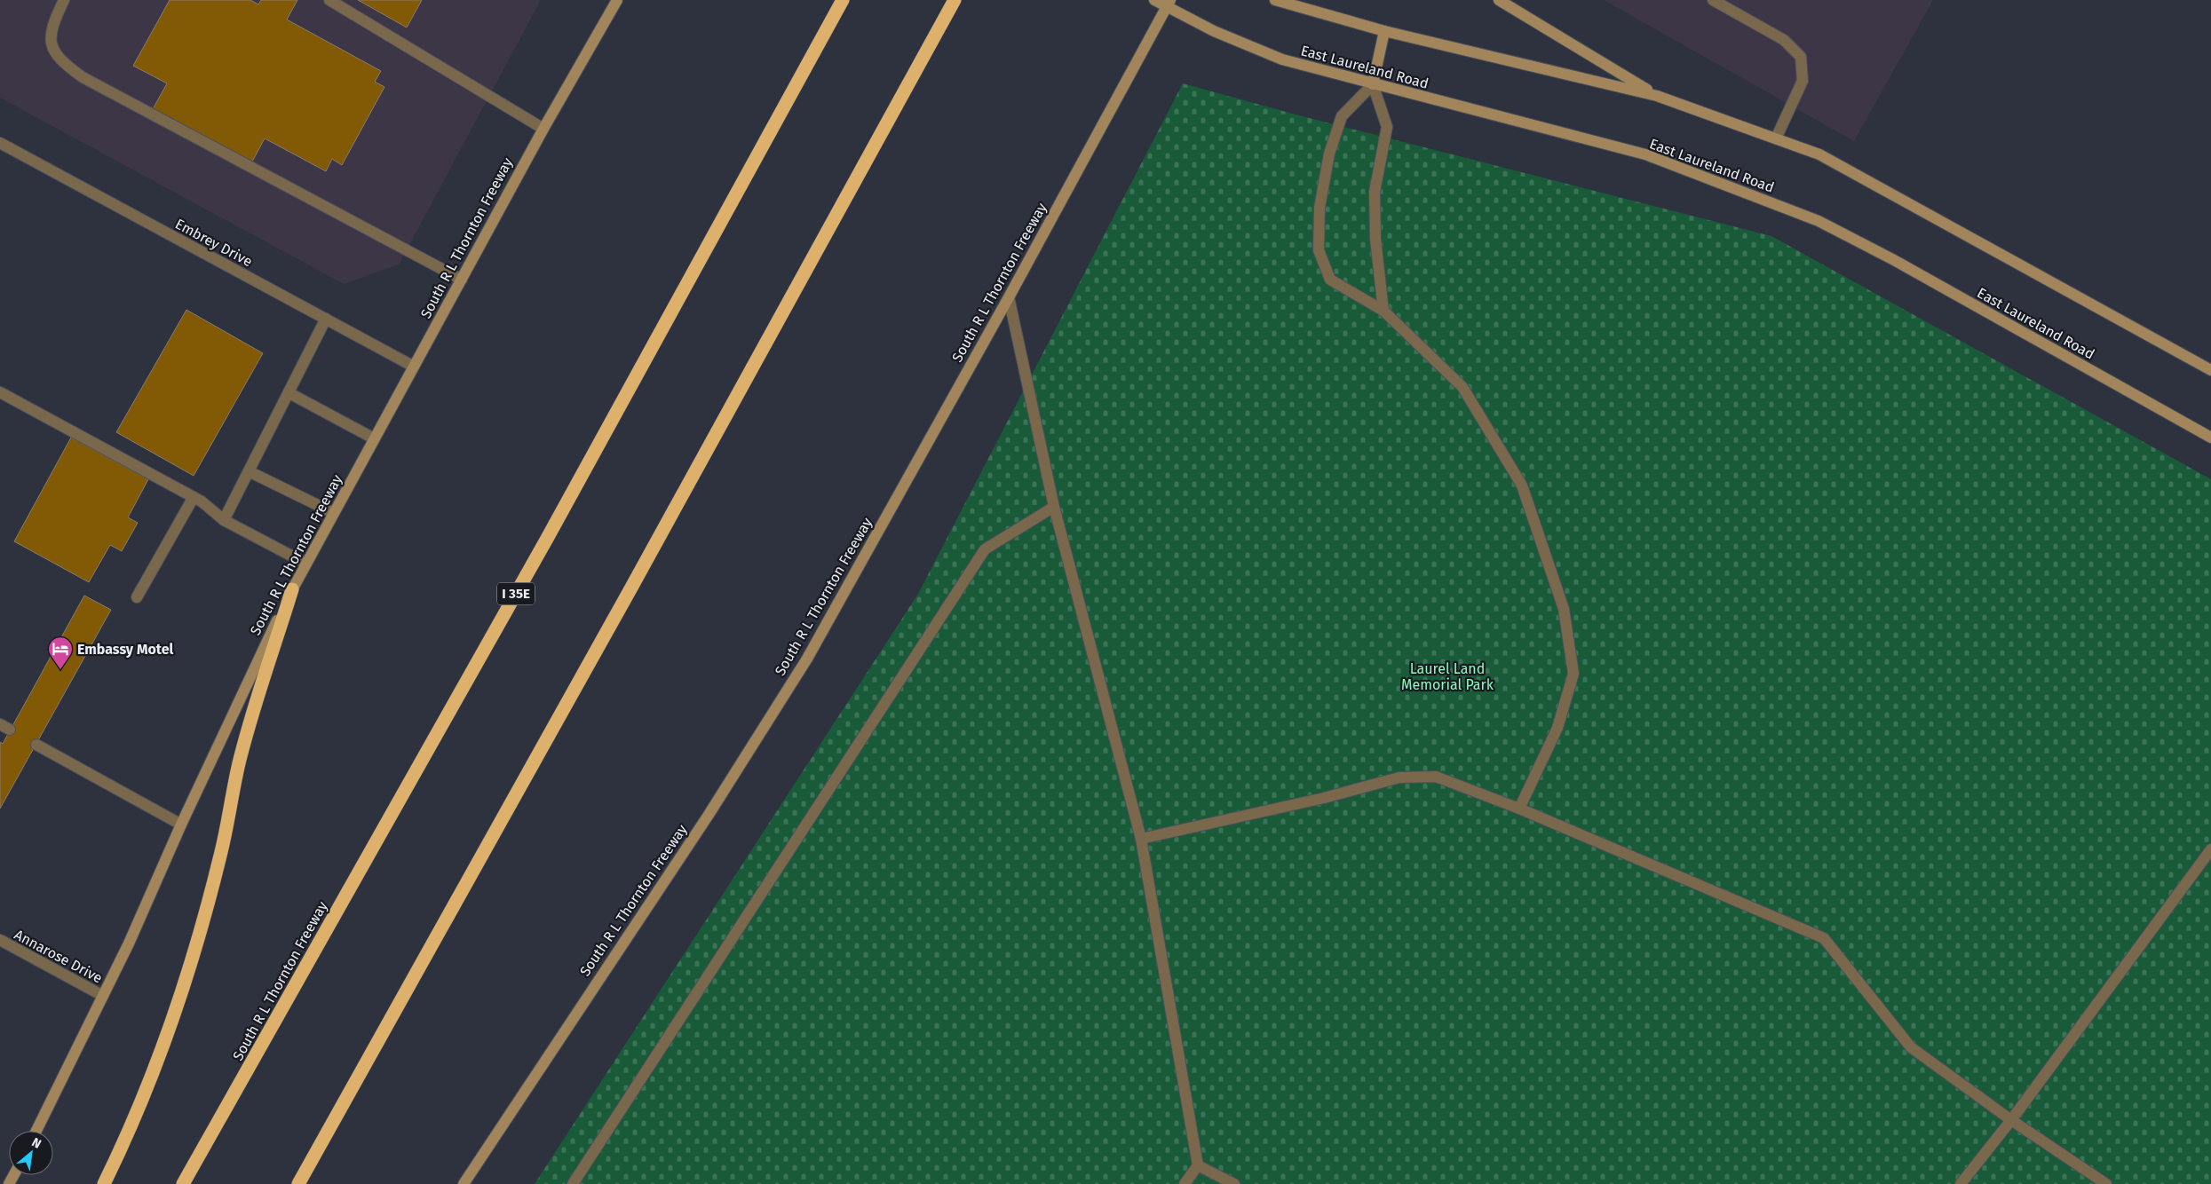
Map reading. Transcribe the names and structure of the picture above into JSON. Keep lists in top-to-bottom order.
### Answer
{
  "streets": {
    "highway": ["South R L Thornton Freeway", "I 35E"],
    "main road": ["East Laureland Road"],
    "street": ["Embrey Drive", "Annarose Drive"]
  },
  "crossings": [
    ["East Laureland Road", "South R L Thornton Freeway"],
    ["South R L Thornton Freeway", "Embrey Drive"],
    ["South R L Thornton Freeway", "Annarose Drive"]
  ],
  "parks": ["Laurel Land Memorial Park"],
  "places": {
    "hotel": ["Embassy Motel"]
  },
  "north": "top right"
}
